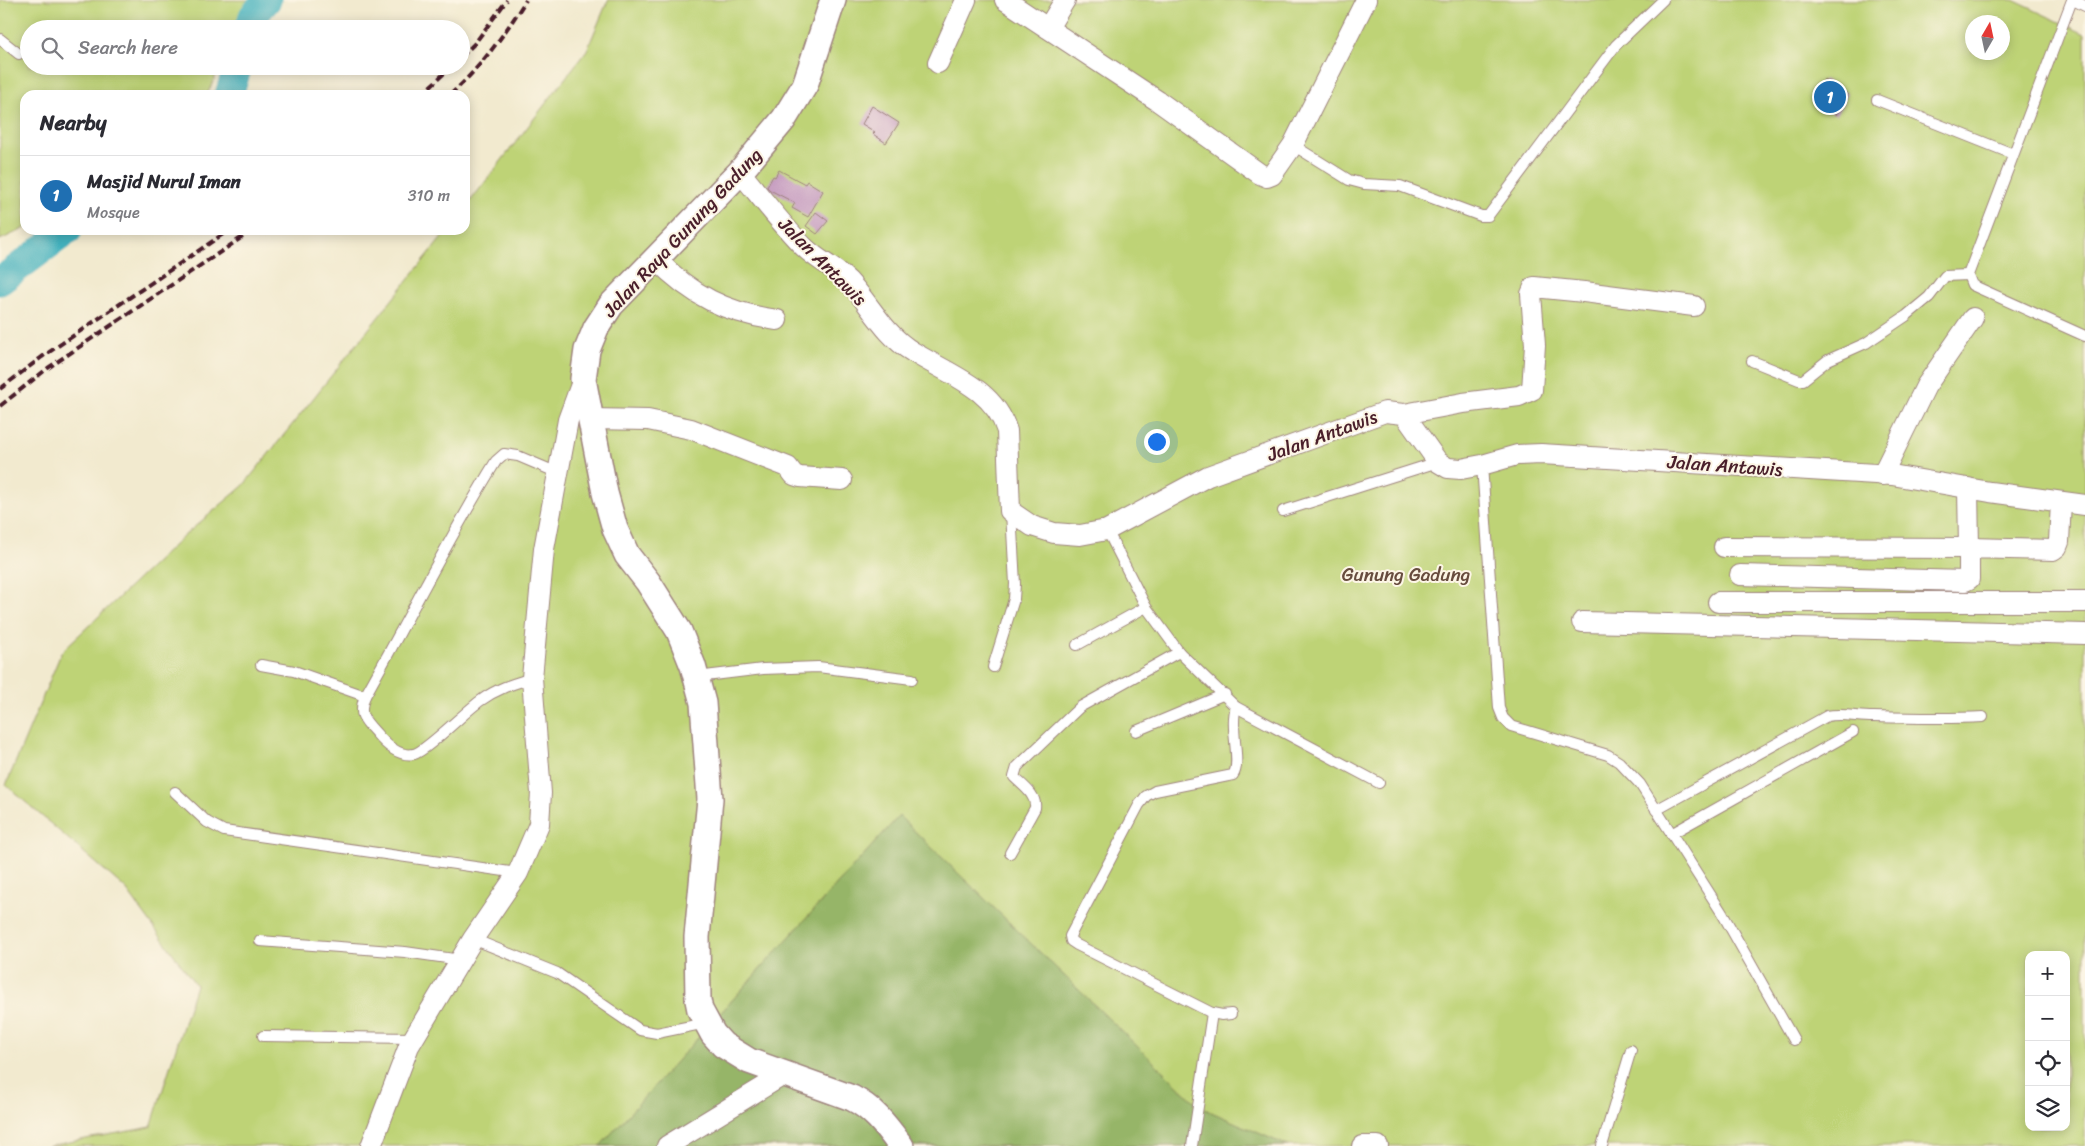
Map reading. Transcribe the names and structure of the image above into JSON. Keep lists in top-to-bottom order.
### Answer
{
  "streets": {
    "street": ["Jalan Raya Gunung Gadung", "Jalan Antawis"]
  },
  "crossings": [
    ["Jalan Raya Gunung Gadung", "Jalan Antawis"]
  ],
  "parks": ["Gunung Gadung"],
  "north": "top",
  "page": {
    "search": "Search here",
    "pins": "1",
    "heading": "Nearby",
    "list": [
      {
        "mark": "1",
        "name": "Masjid Nurul Iman",
        "note": "Mosque",
        "value": "310 m"
      }
    ],
    "map_buttons": ["+", "−"]
  }
}
